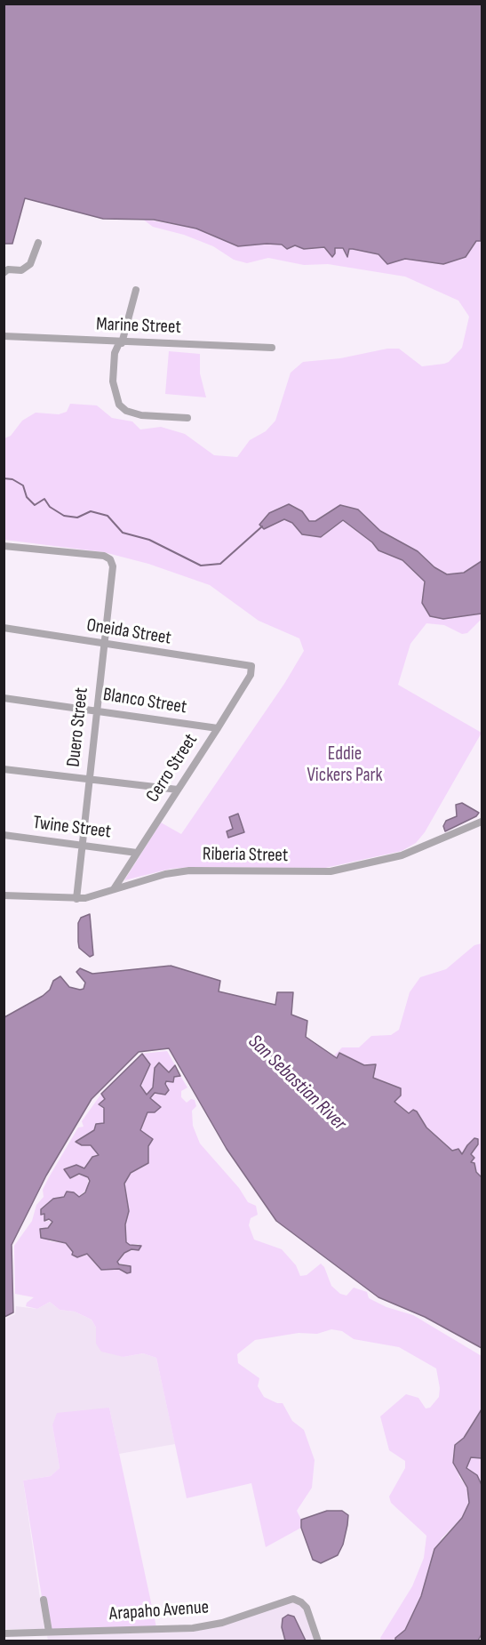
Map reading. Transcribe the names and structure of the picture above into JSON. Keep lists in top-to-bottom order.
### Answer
{
  "streets": {
    "street": [
      "Marine Street",
      "Oneida Street",
      "Blanco Street",
      "Duero Street",
      "Cerro Street",
      "Twine Street",
      "Riberia Street",
      "Arapaho Avenue"
    ]
  },
  "crossings": [
    ["Oneida Street", "Duero Street"],
    ["Oneida Street", "Cerro Street"],
    ["Blanco Street", "Duero Street"],
    ["Blanco Street", "Cerro Street"],
    ["Duero Street", "Twine Street"],
    ["Duero Street", "Riberia Street"],
    ["Cerro Street", "Twine Street"],
    ["Cerro Street", "Riberia Street"]
  ],
  "water": ["San Sebastian River"],
  "parks": ["Eddie Vickers Park"]
}
